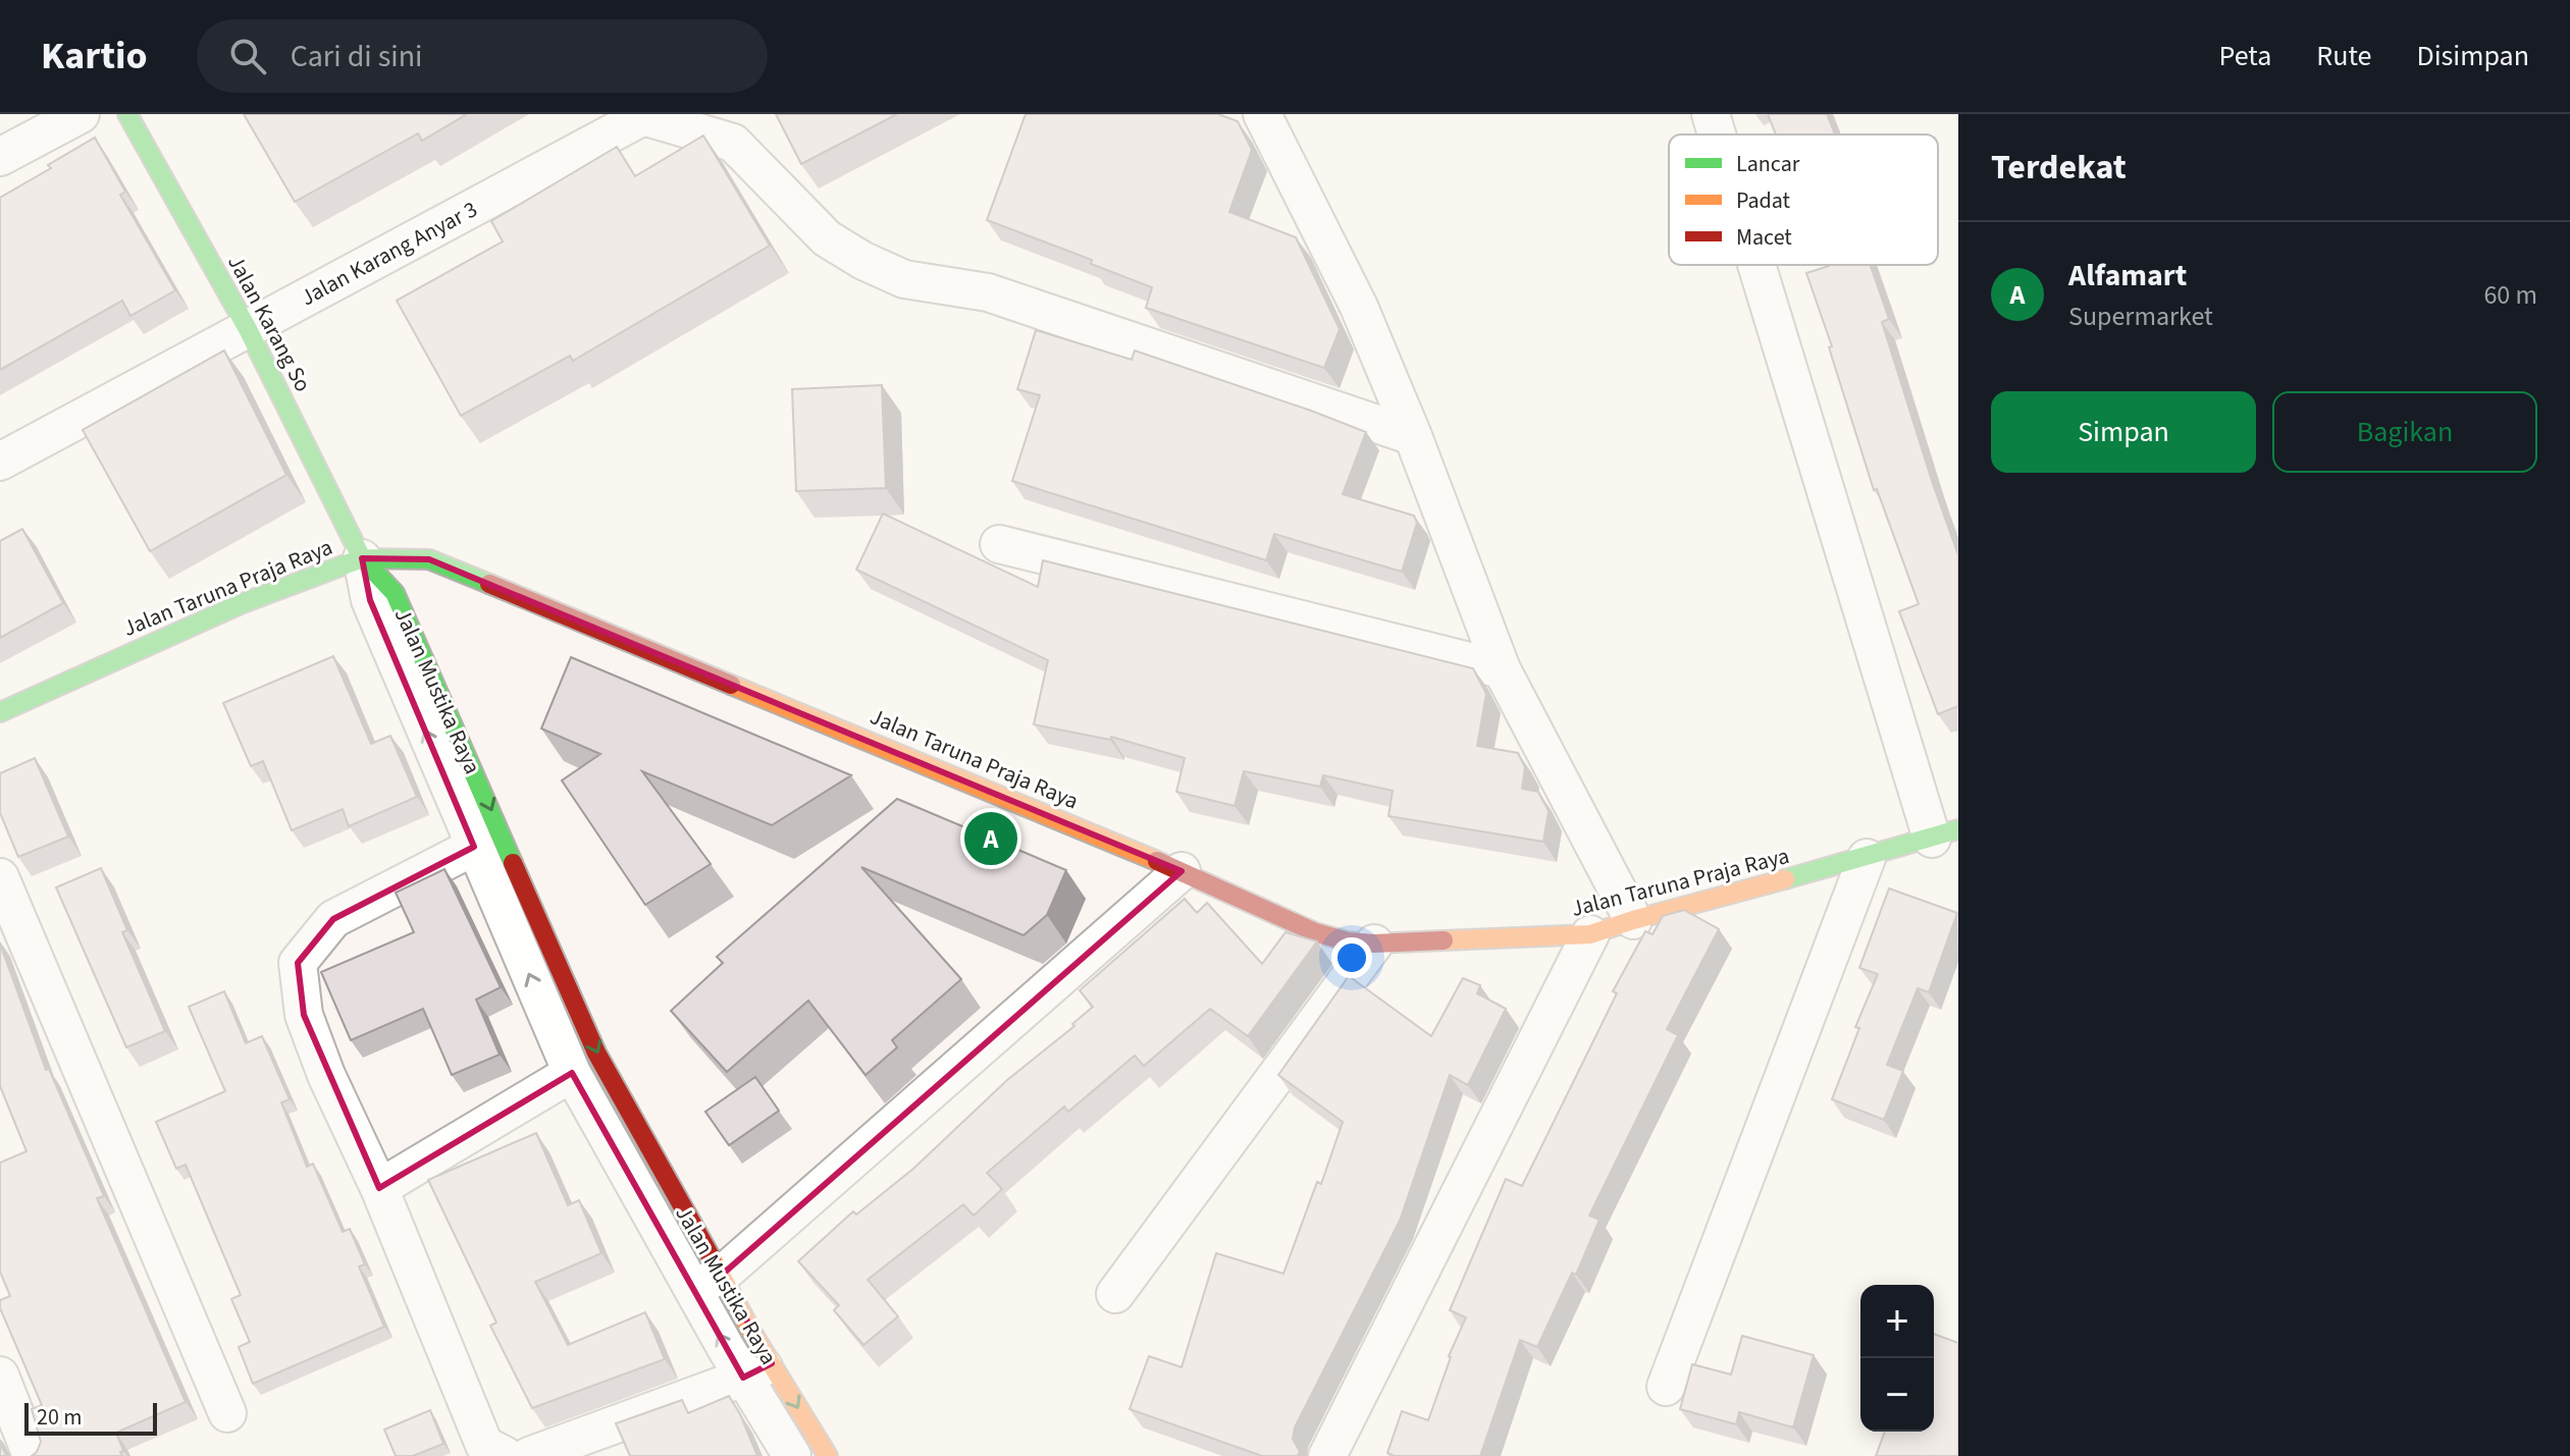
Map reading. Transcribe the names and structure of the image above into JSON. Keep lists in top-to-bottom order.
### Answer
{
  "streets": {
    "street": [
      "Jalan Karang Anyar 3",
      "Jalan Karang So",
      "Jalan Taruna Praja Raya",
      "Jalan Mustika Raya"
    ]
  },
  "crossings": [
    ["Jalan Karang Anyar 3", "Jalan Karang So"],
    ["Jalan Karang So", "Jalan Taruna Praja Raya"],
    ["Jalan Karang So", "Jalan Mustika Raya"],
    ["Jalan Taruna Praja Raya", "Jalan Mustika Raya"]
  ],
  "legend": ["Lancar", "Padat", "Macet"],
  "scale_bar": "20 m",
  "page": {
    "header": "Kartio",
    "search": "Cari di sini",
    "nav": ["Peta", "Rute", "Disimpan"],
    "heading": "Terdekat",
    "list": [
      {
        "mark": "A",
        "name": "Alfamart",
        "note": "Supermarket",
        "value": "60 m"
      }
    ],
    "buttons": ["Simpan", "Bagikan"],
    "pins": "A",
    "map_buttons": ["+", "−"],
    "scale": "20 m"
  }
}
